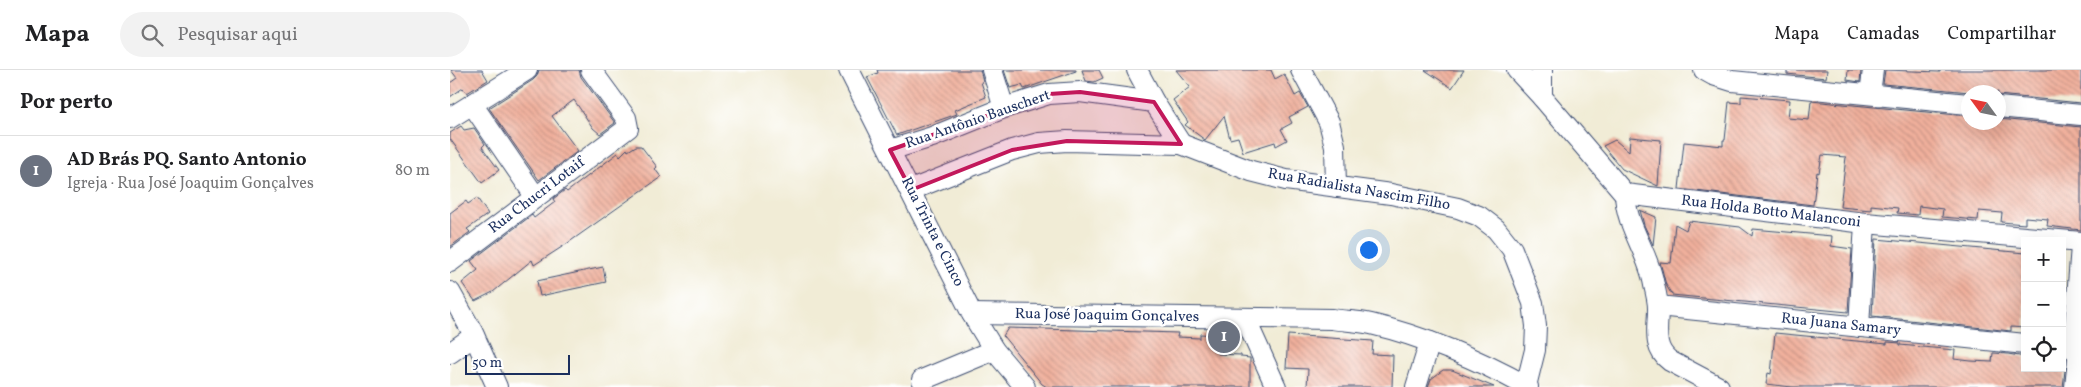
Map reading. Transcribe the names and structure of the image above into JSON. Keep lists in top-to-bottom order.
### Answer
{
  "streets": {
    "street": [
      "Rua Antônio Bauschert",
      "Rua Radialista Nascim Filho",
      "Rua Chucri Lotaif",
      "Rua Holda Botto Malanconi",
      "Rua Trinta e Cinco",
      "Rua José Joaquim Gonçalves",
      "Rua Juana Samary"
    ]
  },
  "crossings": [
    ["Rua Antônio Bauschert", "Rua Trinta e Cinco"],
    ["Rua Radialista Nascim Filho", "Rua Trinta e Cinco"],
    ["Rua Radialista Nascim Filho", "Rua José Joaquim Gonçalves"],
    ["Rua Trinta e Cinco", "Rua José Joaquim Gonçalves"]
  ],
  "scale_bar": "50 m",
  "north": "top left",
  "page": {
    "header": "Mapa",
    "search": "Pesquisar aqui",
    "nav": ["Mapa", "Camadas", "Compartilhar"],
    "heading": "Por perto",
    "list": [
      {
        "mark": "1",
        "name": "AD Brás PQ. Santo Antonio",
        "note": "Igreja · Rua José Joaquim Gonçalves",
        "value": "80 m"
      }
    ],
    "map_buttons": ["+", "−"],
    "pins": "1",
    "scale": "50 m"
  }
}
